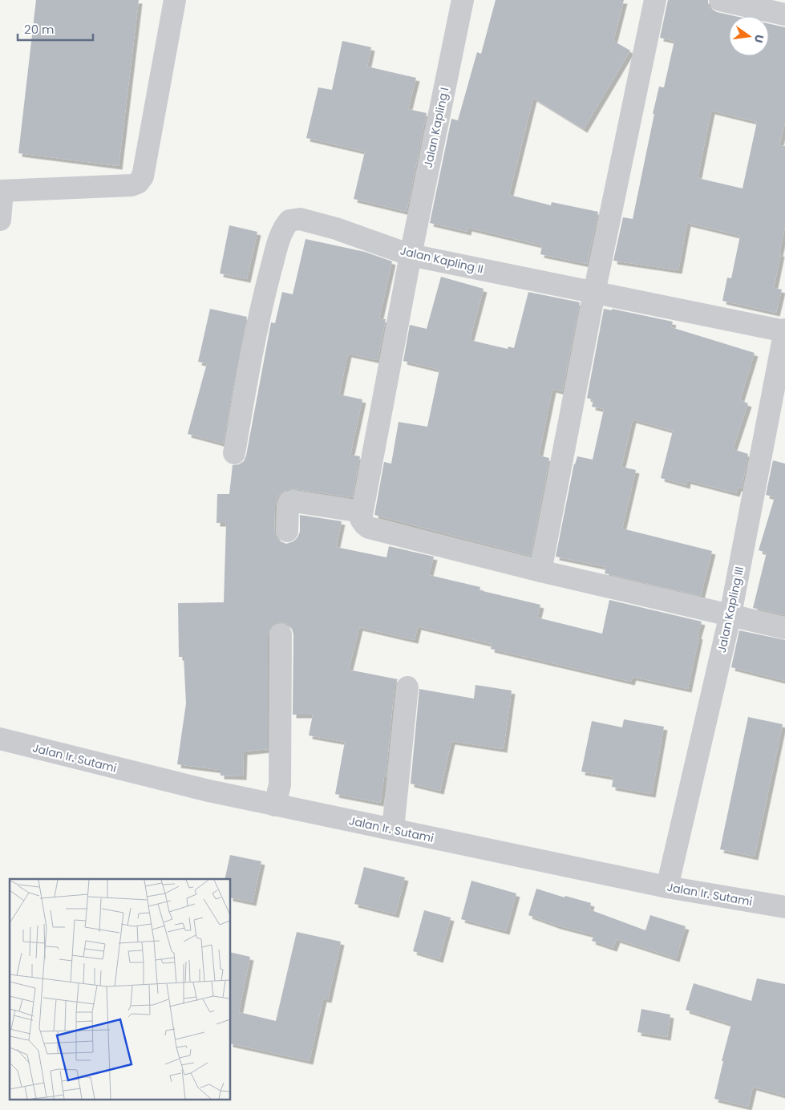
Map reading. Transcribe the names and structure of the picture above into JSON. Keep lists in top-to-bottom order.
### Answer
{
  "streets": {
    "street": [
      "Jalan Kapling I",
      "Jalan Kapling II",
      "Jalan Kapling III",
      "Jalan Ir. Sutami"
    ]
  },
  "crossings": [
    ["Jalan Kapling I", "Jalan Kapling II"],
    ["Jalan Kapling II", "Jalan Kapling III"],
    ["Jalan Kapling III", "Jalan Ir. Sutami"]
  ],
  "scale_bar": "20 m",
  "north": "right"
}
